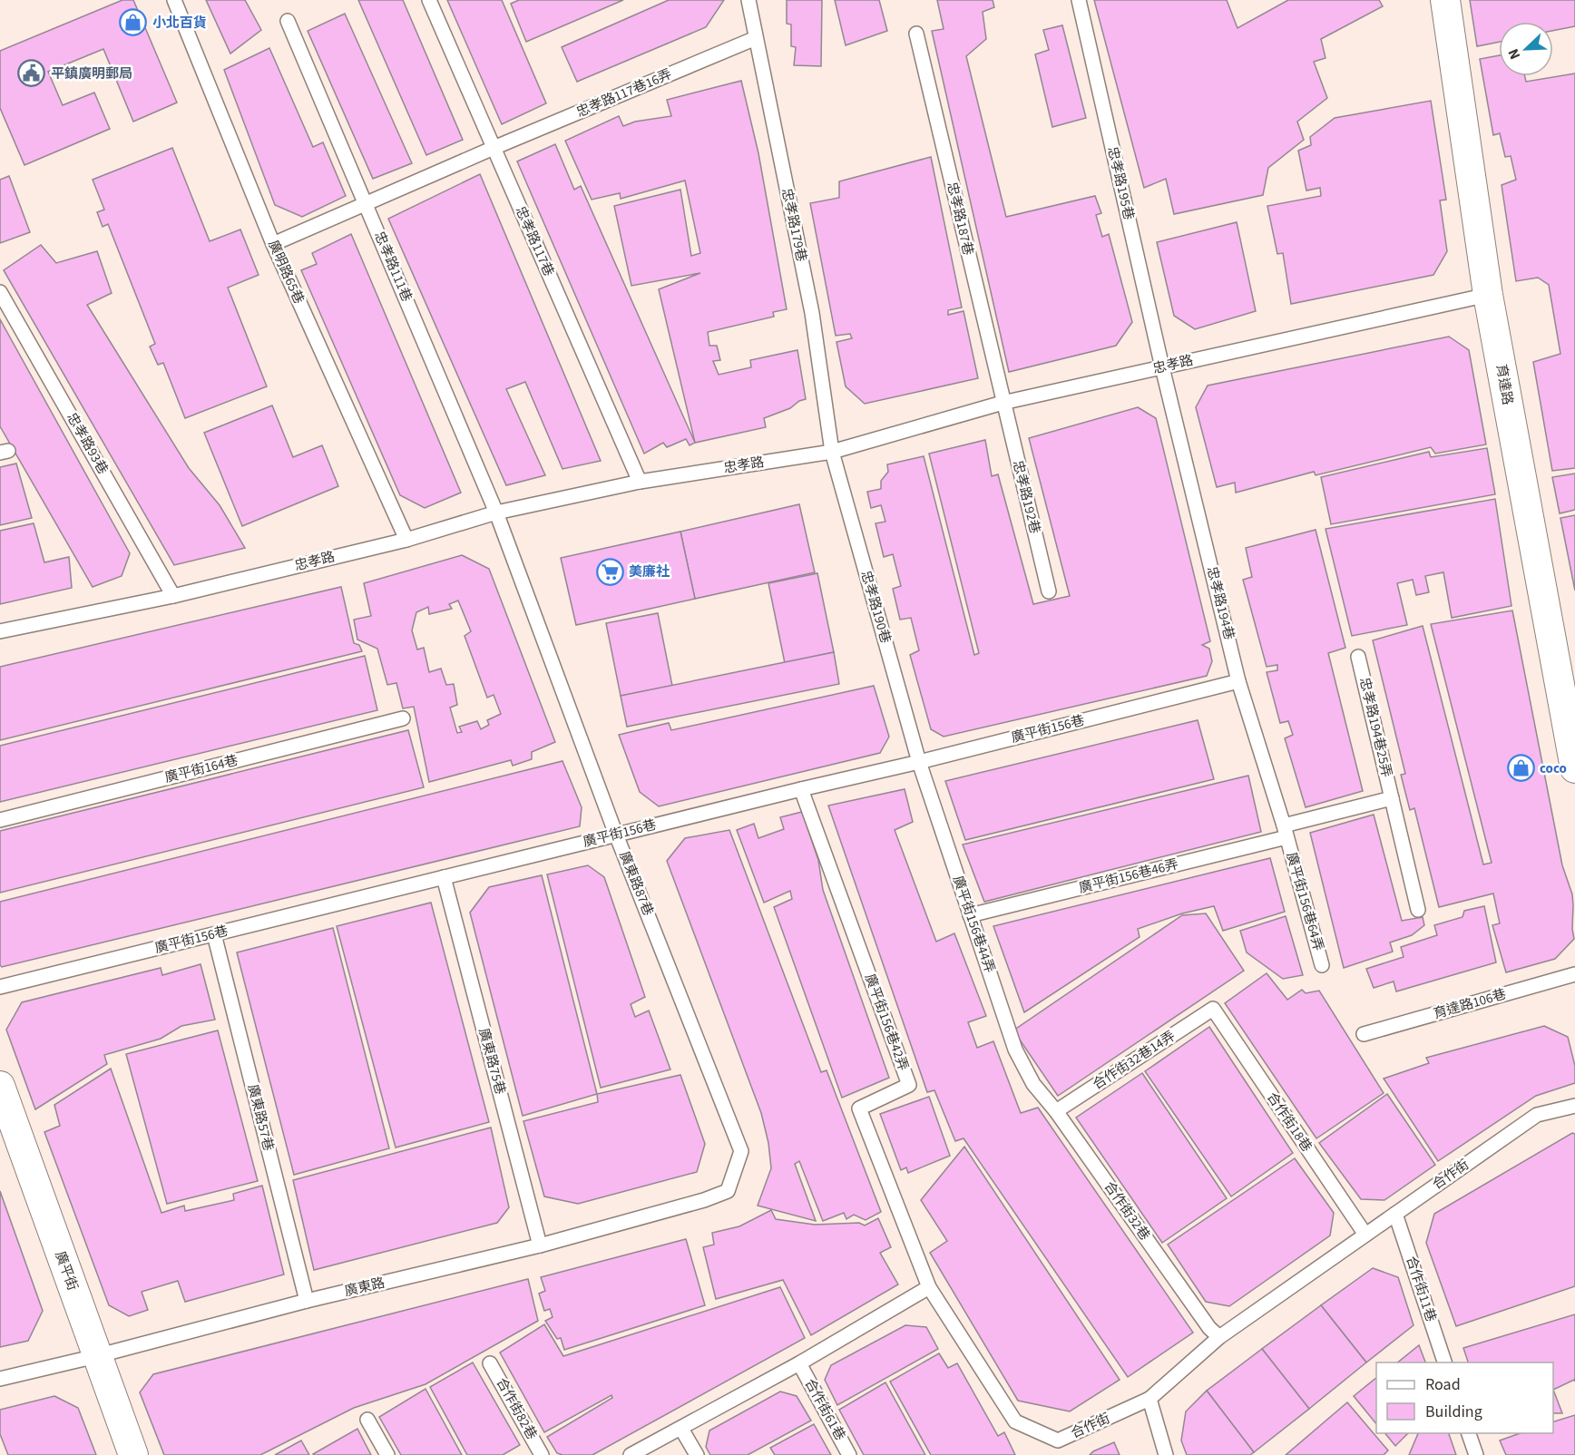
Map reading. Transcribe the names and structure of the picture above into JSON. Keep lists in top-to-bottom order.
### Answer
{
  "streets": {
    "street": ["育達路", "廣平街"],
    "lane": [
      "忠孝路117巷16弄",
      "忠孝路195巷",
      "忠孝路187巷",
      "忠孝路179巷",
      "忠孝路117巷",
      "忠孝路111巷",
      "廣明路65巷",
      "忠孝路",
      "忠孝路93巷",
      "忠孝路192巷",
      "忠孝路194巷",
      "忠孝路190巷",
      "忠孝路194巷25弄",
      "廣平街156巷",
      "廣平街164巷",
      "廣平街156巷46弄",
      "廣東路87巷",
      "廣平街156巷64弄",
      "廣平街156巷44弄",
      "育達路106巷",
      "廣平街156巷42弄",
      "合作街32巷14弄",
      "廣東路75巷",
      "廣東路57巷",
      "合作街18巷",
      "合作街",
      "合作街32巷",
      "廣東路",
      "合作街11巷",
      "合作街82巷",
      "合作街61巷"
    ]
  },
  "crossings": [
    ["忠孝路117巷16弄", "忠孝路179巷"],
    ["忠孝路117巷16弄", "忠孝路117巷"],
    ["忠孝路117巷16弄", "忠孝路111巷"],
    ["忠孝路117巷16弄", "廣明路65巷"],
    ["忠孝路195巷", "忠孝路"],
    ["忠孝路195巷", "忠孝路194巷"],
    ["忠孝路187巷", "忠孝路"],
    ["忠孝路187巷", "忠孝路192巷"],
    ["忠孝路179巷", "忠孝路"],
    ["忠孝路179巷", "忠孝路190巷"],
    ["忠孝路117巷", "忠孝路"],
    ["忠孝路111巷", "忠孝路"],
    ["忠孝路111巷", "廣東路87巷"],
    ["廣明路65巷", "忠孝路"],
    ["忠孝路", "育達路"],
    ["忠孝路", "忠孝路93巷"],
    ["忠孝路", "忠孝路192巷"],
    ["忠孝路", "忠孝路194巷"],
    ["忠孝路", "忠孝路190巷"],
    ["忠孝路", "廣東路87巷"],
    ["忠孝路194巷", "廣平街156巷"],
    ["忠孝路194巷", "廣平街156巷46弄"],
    ["忠孝路194巷", "廣平街156巷64弄"],
    ["忠孝路190巷", "廣平街156巷"],
    ["忠孝路190巷", "廣平街156巷44弄"],
    ["廣平街156巷", "廣東路87巷"],
    ["廣平街156巷", "廣平街156巷44弄"],
    ["廣平街156巷", "廣平街156巷42弄"],
    ["廣平街156巷", "廣東路75巷"],
    ["廣平街156巷", "廣東路57巷"],
    ["廣平街156巷46弄", "廣平街156巷64弄"],
    ["廣平街156巷46弄", "廣平街156巷44弄"],
    ["廣東路87巷", "廣東路"],
    ["廣平街156巷44弄", "合作街32巷"],
    ["廣平街156巷42弄", "合作街"],
    ["合作街32巷14弄", "合作街18巷"],
    ["合作街32巷14弄", "合作街32巷"],
    ["廣東路75巷", "廣東路"],
    ["廣東路57巷", "廣東路"],
    ["合作街18巷", "合作街"],
    ["合作街", "合作街32巷"],
    ["合作街", "合作街11巷"],
    ["廣平街", "廣東路"]
  ],
  "places": {
    "shop": ["小北百貨", "coco"],
    "public building": ["平鎮廣明郵局"],
    "supermarket": ["美廉社"]
  },
  "legend": ["Road", "Building"],
  "north": "bottom left"
}
